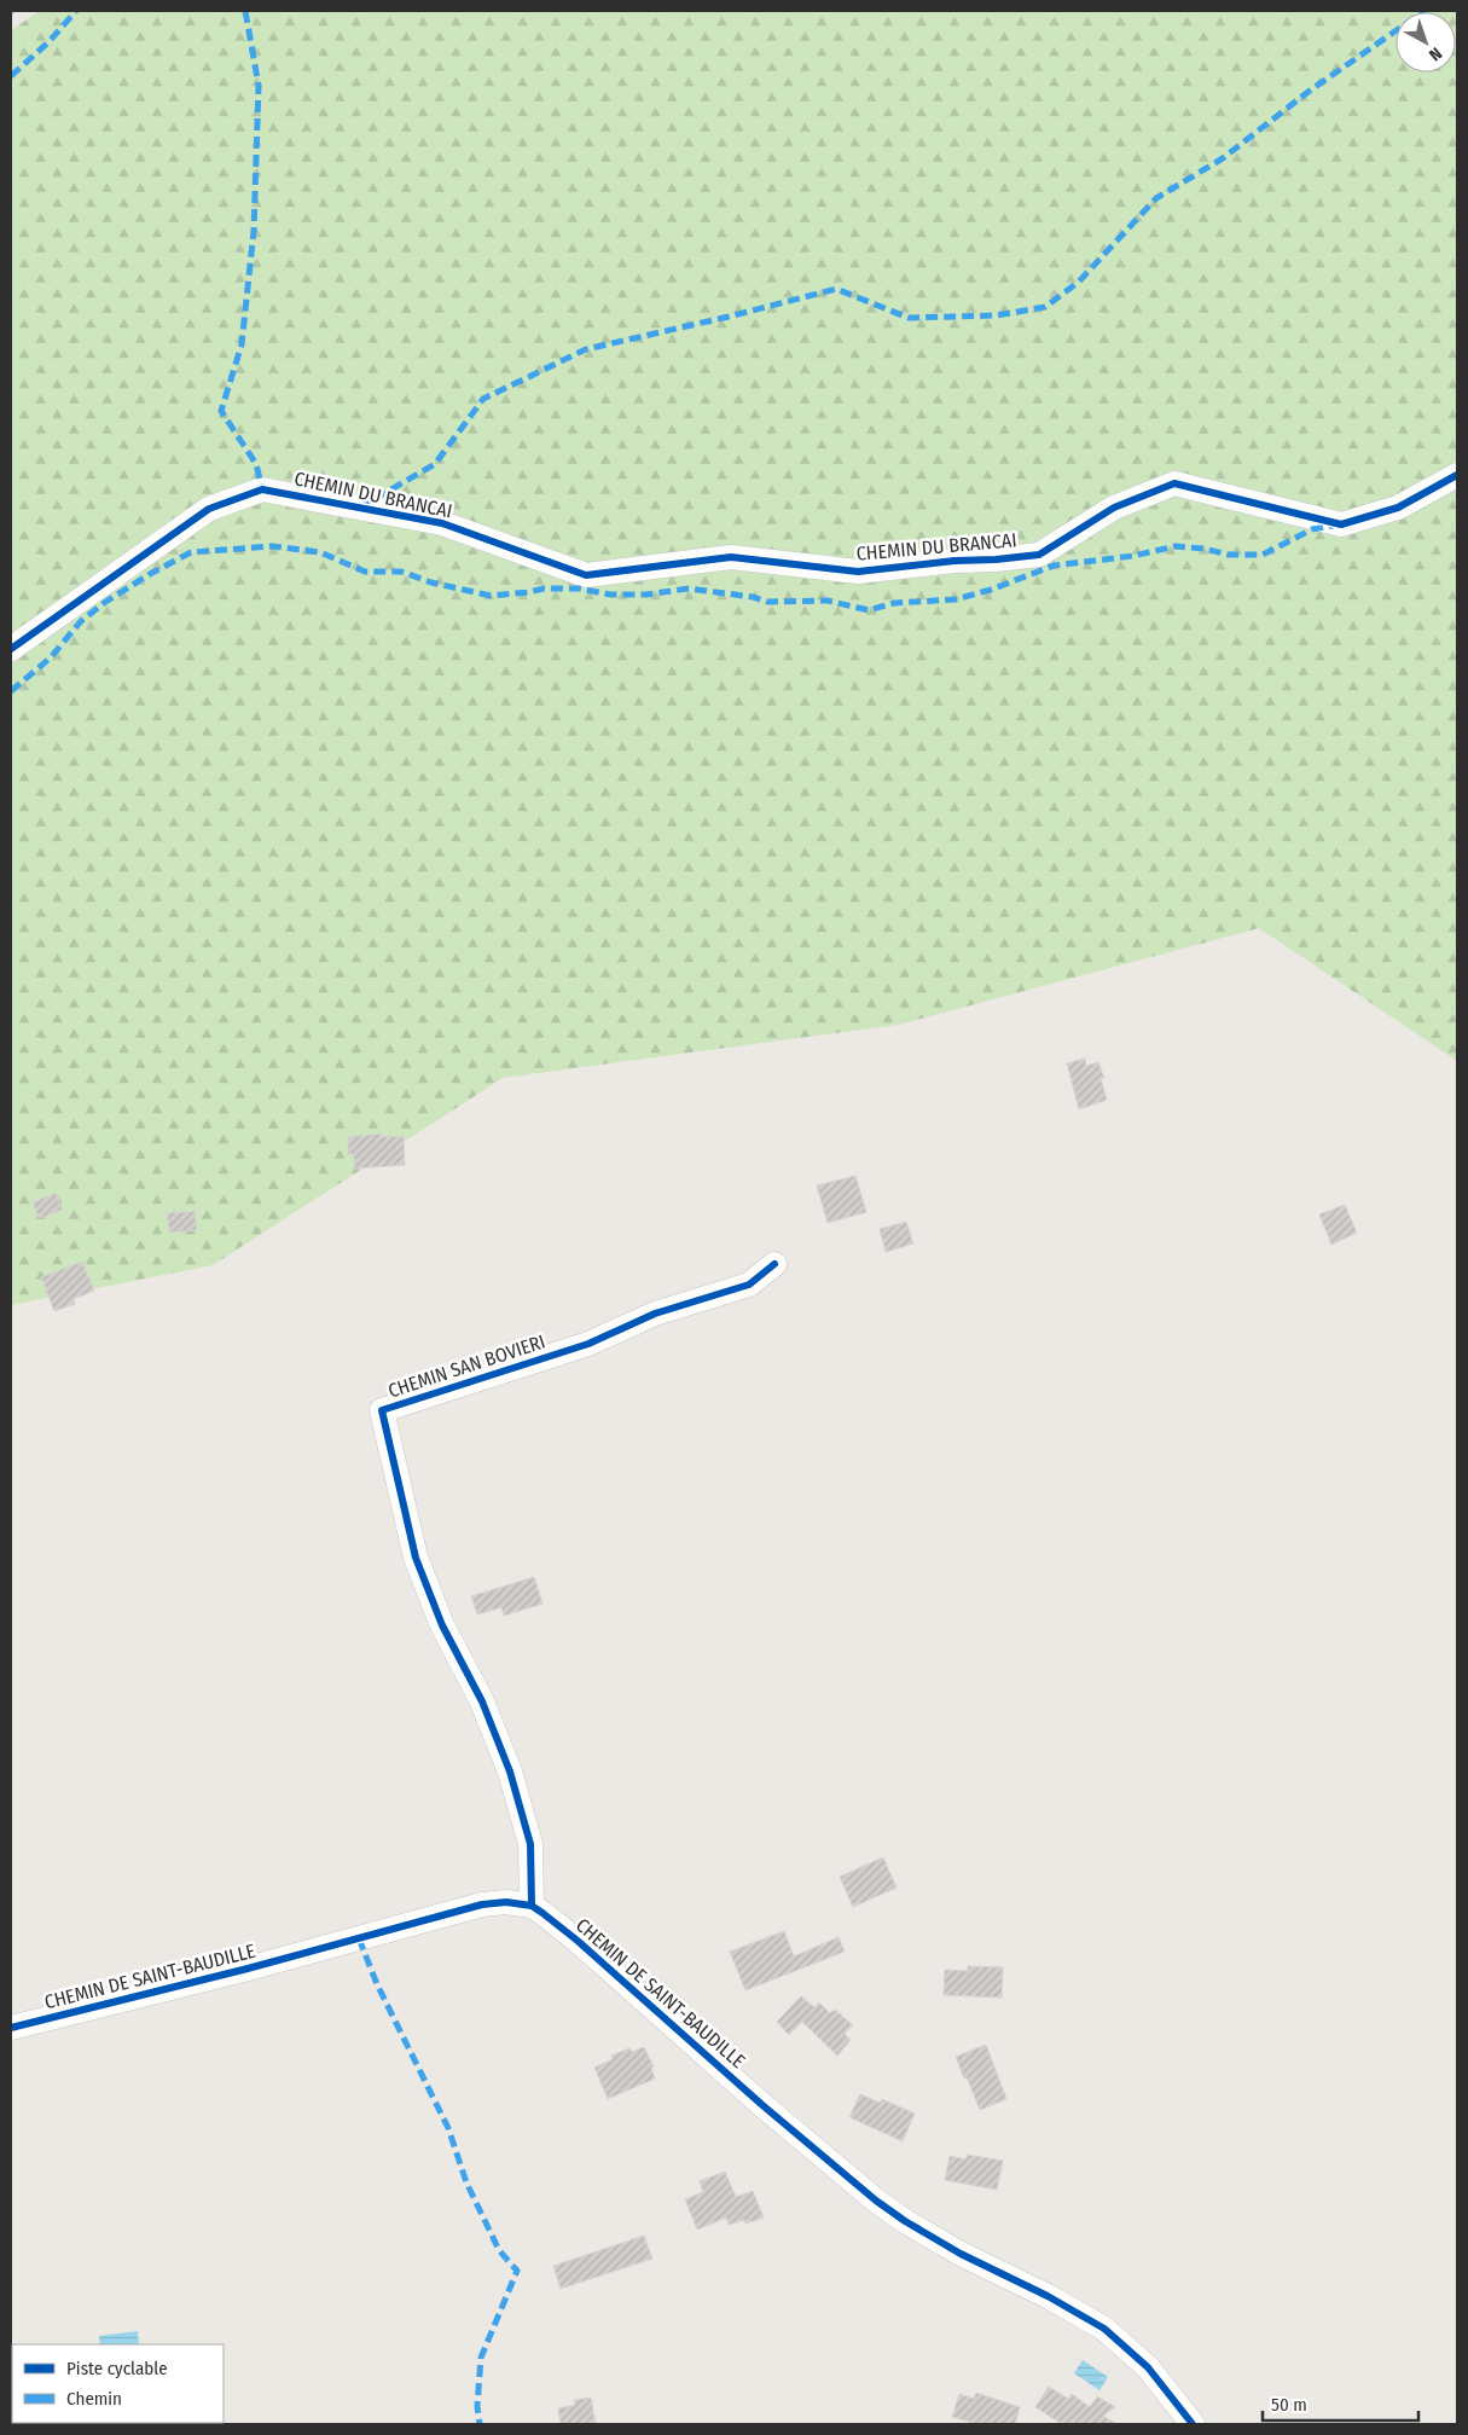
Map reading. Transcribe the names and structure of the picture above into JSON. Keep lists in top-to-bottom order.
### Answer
{
  "streets": {
    "street": ["CHEMIN DU BRANCAI", "CHEMIN SAN BOVIERI", "CHEMIN DE SAINT-BAUDILLE"]
  },
  "crossings": [
    ["CHEMIN SAN BOVIERI", "CHEMIN DE SAINT-BAUDILLE"]
  ],
  "legend": ["Piste cyclable", "Chemin"],
  "scale_bar": "50 m",
  "north": "bottom right"
}
